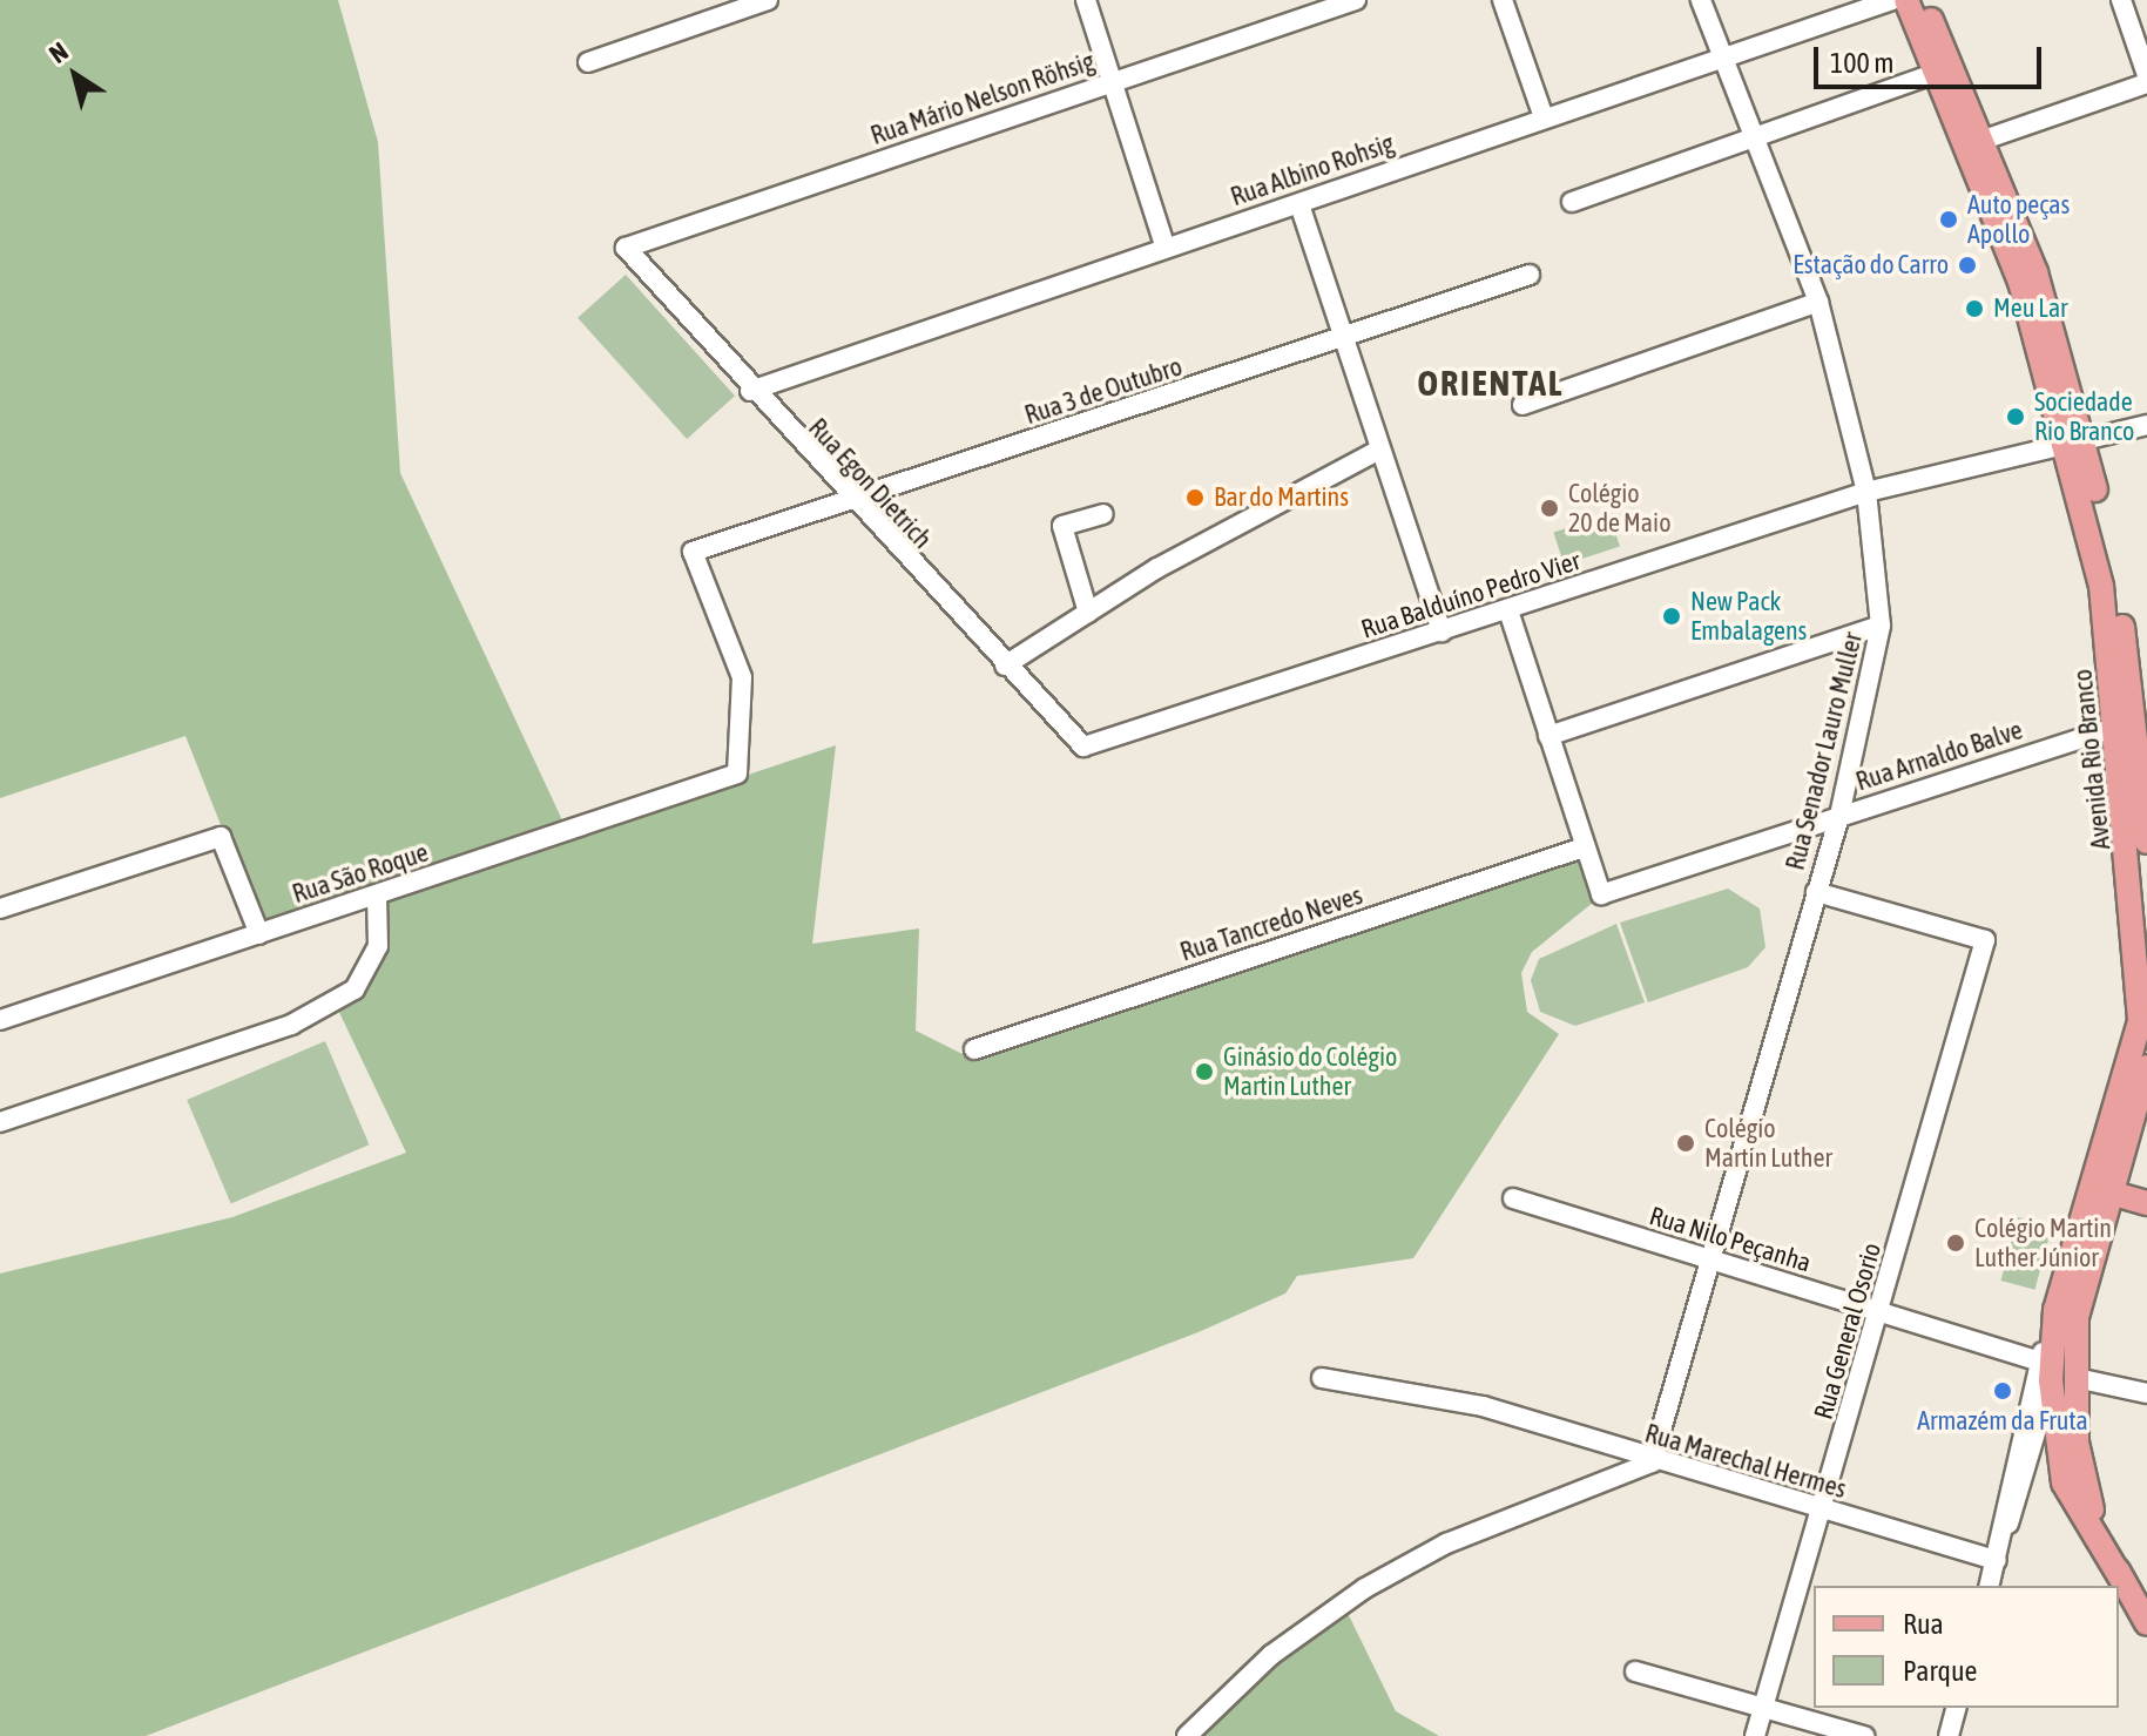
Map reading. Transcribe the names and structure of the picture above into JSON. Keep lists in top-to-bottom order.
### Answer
{
  "streets": {
    "main road": ["Avenida Rio Branco"],
    "street": [
      "Rua Mário Nelson Röhsig",
      "Rua Albino Rohsig",
      "Rua 3 de Outubro",
      "Rua Egon Dietrich",
      "Rua Balduíno Pedro Vier",
      "Rua Senador Lauro Muller",
      "Rua Arnaldo Balve",
      "Rua São Roque",
      "Rua Tancredo Neves",
      "Rua Nilo Peçanha",
      "Rua General Osorio",
      "Rua Marechal Hermes"
    ]
  },
  "crossings": [
    ["Rua Mário Nelson Röhsig", "Rua Egon Dietrich"],
    ["Rua Albino Rohsig", "Rua Egon Dietrich"],
    ["Rua Albino Rohsig", "Rua Senador Lauro Muller"],
    ["Rua 3 de Outubro", "Rua Egon Dietrich"],
    ["Rua 3 de Outubro", "Rua São Roque"],
    ["Rua Egon Dietrich", "Rua Balduíno Pedro Vier"],
    ["Rua Balduíno Pedro Vier", "Rua Senador Lauro Muller"],
    ["Rua Balduíno Pedro Vier", "Avenida Rio Branco"],
    ["Rua Senador Lauro Muller", "Rua Arnaldo Balve"],
    ["Rua Senador Lauro Muller", "Rua Nilo Peçanha"],
    ["Rua Senador Lauro Muller", "Rua General Osorio"],
    ["Rua Senador Lauro Muller", "Rua Marechal Hermes"],
    ["Rua Arnaldo Balve", "Avenida Rio Branco"],
    ["Rua Arnaldo Balve", "Rua Tancredo Neves"],
    ["Rua Nilo Peçanha", "Rua General Osorio"],
    ["Rua General Osorio", "Rua Marechal Hermes"]
  ],
  "districts": ["ORIENTAL"],
  "places": [
    "Auto peças Apollo",
    "Estação do Carro",
    "Meu Lar",
    "Sociedade Rio Branco",
    "Bar do Martins",
    "Colégio 20 de Maio",
    "New Pack Embalagens",
    "Ginásio do Colégio Martin Luther",
    "Colégio Martin Luther",
    "Colégio Martin Luther Júnior",
    "Armazém da Fruta"
  ],
  "legend": ["Rua", "Parque"],
  "scale_bar": "100 m",
  "north": "top left"
}
